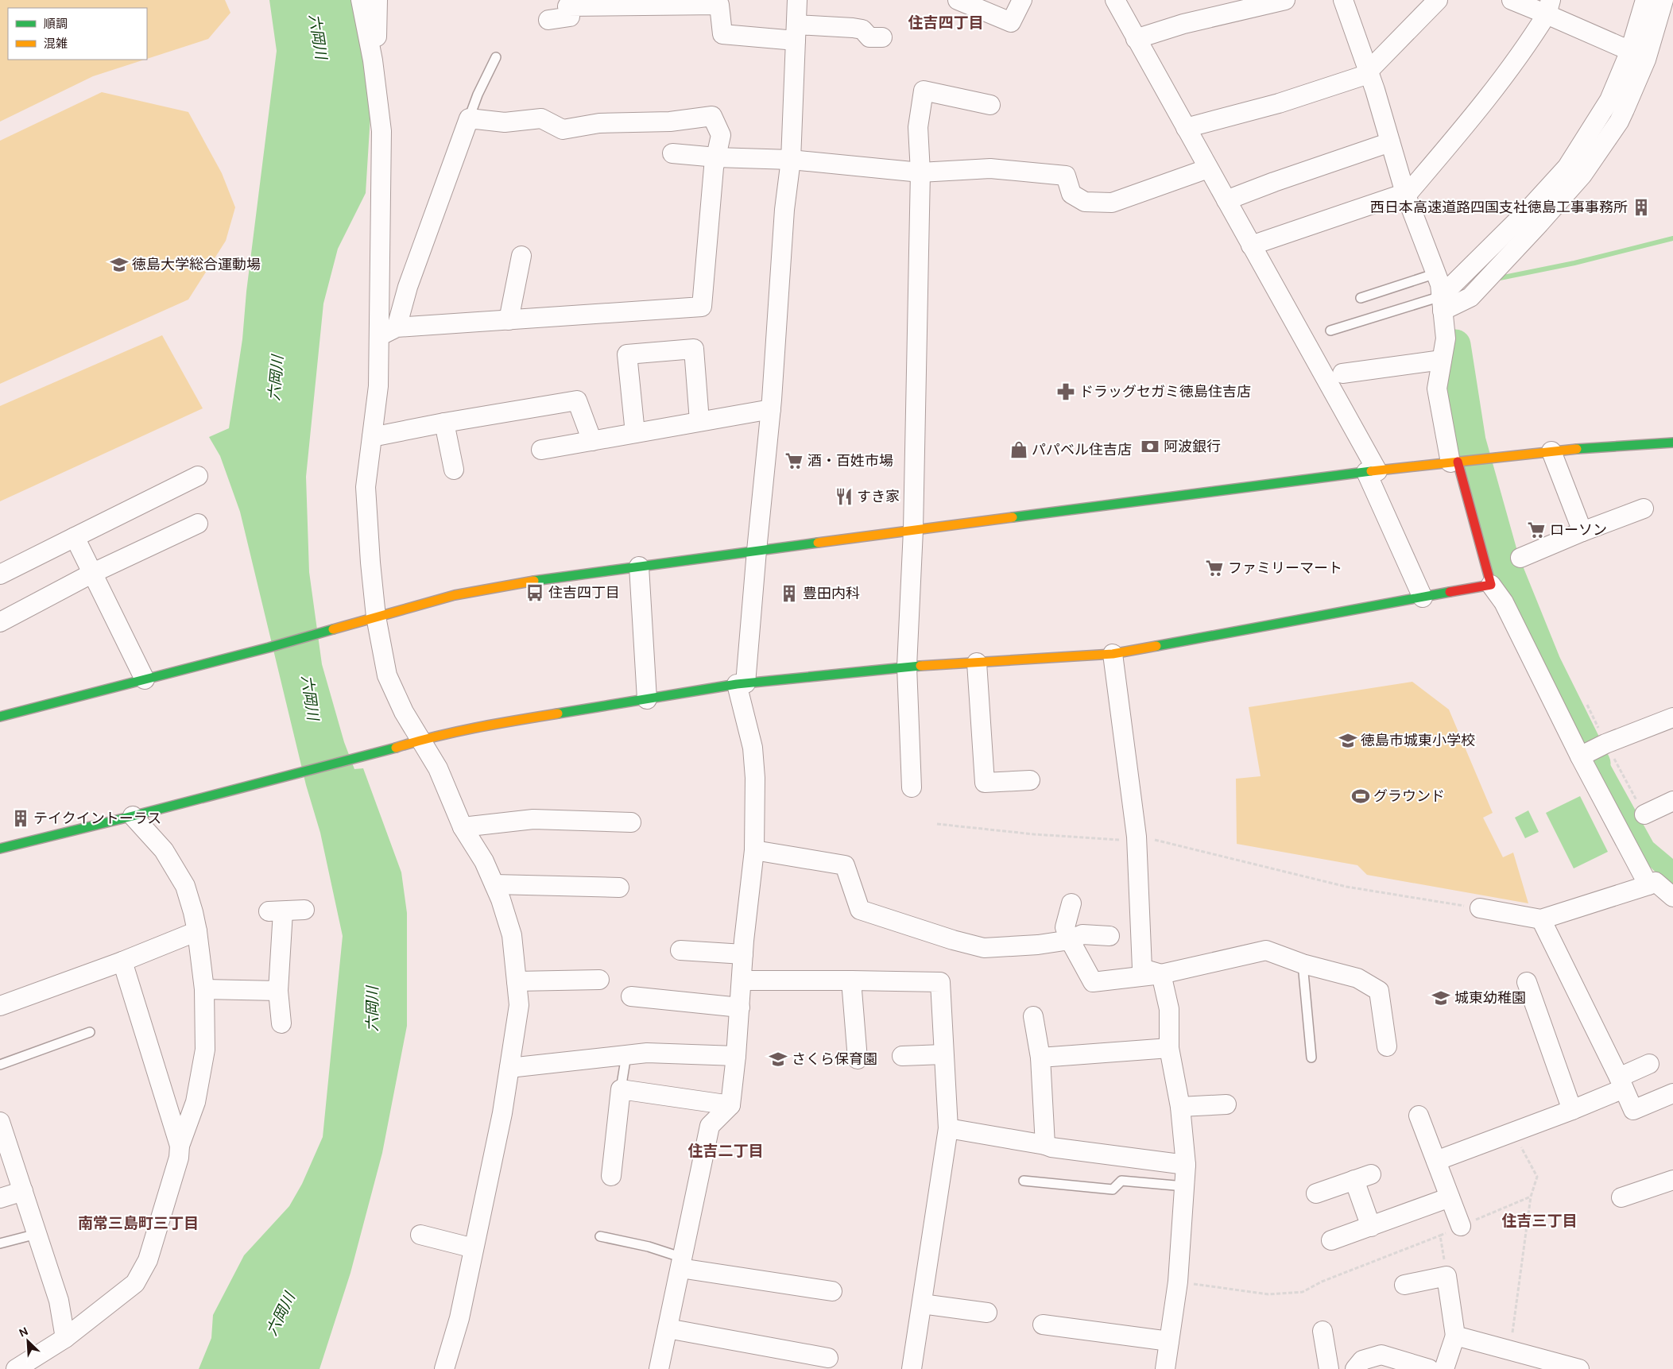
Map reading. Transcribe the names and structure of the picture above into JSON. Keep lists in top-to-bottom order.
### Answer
{
  "districts": [
    "住吉四丁目",
    "住吉二丁目",
    "住吉三丁目",
    "南常三島町三丁目"
  ],
  "water": ["六岡川"],
  "places": {
    "building": ["西日本高速道路四国支社徳島工事事務所", "豊田内科", "テイクイントーラス"],
    "school or university": [
      "徳島大学総合運動場",
      "徳島市城東小学校",
      "城東幼稚園",
      "さくら保育園"
    ],
    "pharmacy": ["ドラッグセガミ徳島住吉店"],
    "bank": ["阿波銀行"],
    "shop": ["パパベル住吉店"],
    "supermarket": ["酒・百姓市場", "ローソン", "ファミリーマート"],
    "restaurant": ["すき家"],
    "bus stop": ["住吉四丁目"],
    "sports": ["グラウンド"]
  },
  "legend": ["順調", "混雑"],
  "north": "top left"
}
